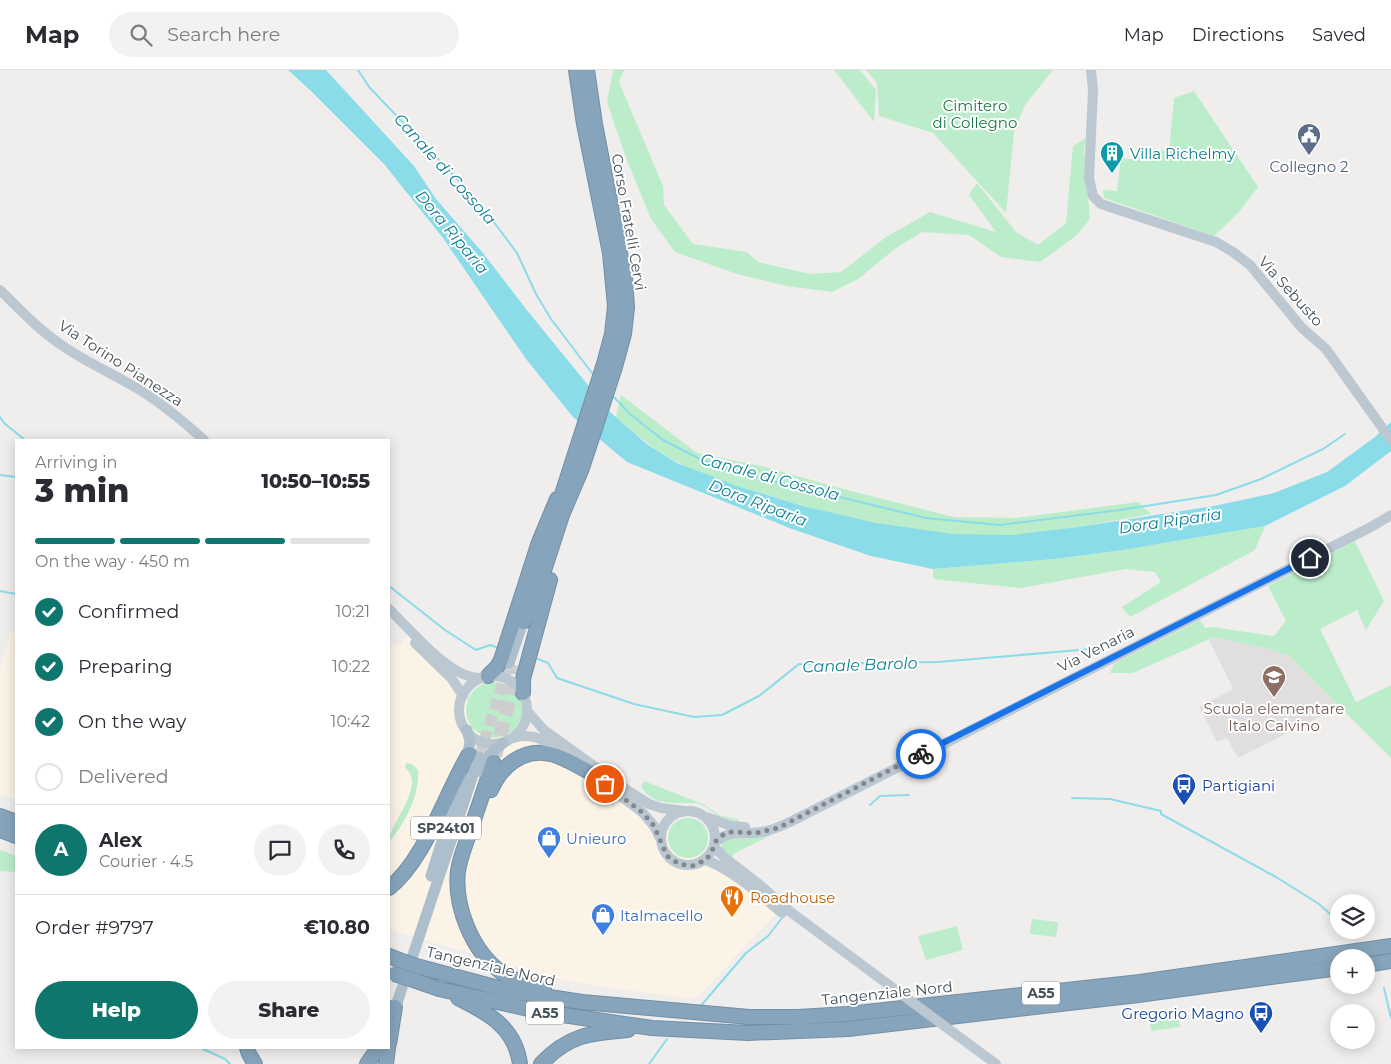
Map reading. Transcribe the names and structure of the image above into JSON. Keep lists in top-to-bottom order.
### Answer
{
  "streets": {
    "highway": ["Corso Fratelli Cervi", "Tangenziale Nord", "A55"],
    "main road": [
      "Via Sebusto",
      "Via Torino Pianezza",
      "Via Venaria",
      "SP24t01"
    ]
  },
  "crossings": [
    ["SP24t01", "Tangenziale Nord"]
  ],
  "water": ["Canale di Cossola", "Dora Riparia", "Canale Barolo"],
  "parks": ["Cimitero di Collegno"],
  "places": {
    "public building": ["Collegno 2"],
    "building": ["Villa Richelmy"],
    "school or university": ["Scuola elementare Italo Calvino"],
    "bus stop": ["Partigiani", "Gregorio Magno"],
    "shop": ["Unieuro", "Italmacello"],
    "restaurant": ["Roadhouse"]
  },
  "page": {
    "header": "Map",
    "search": "Search here",
    "nav": ["Map", "Directions", "Saved"],
    "heading": ["3 min", "Arriving in", "10:50–10:55"],
    "panel": [
      "Alex",
      "Courier · 4.5",
      "Order #9797",
      "€10.80"
    ],
    "bar": "On the way · 450 m",
    "list": [
      ["Confirmed", "10:21"],
      ["Preparing", "10:22"],
      ["On the way", "10:42"],
      "Delivered"
    ],
    "round": "A",
    "map_buttons": ["+", "−"],
    "buttons": ["Help", "Share"]
  }
}
